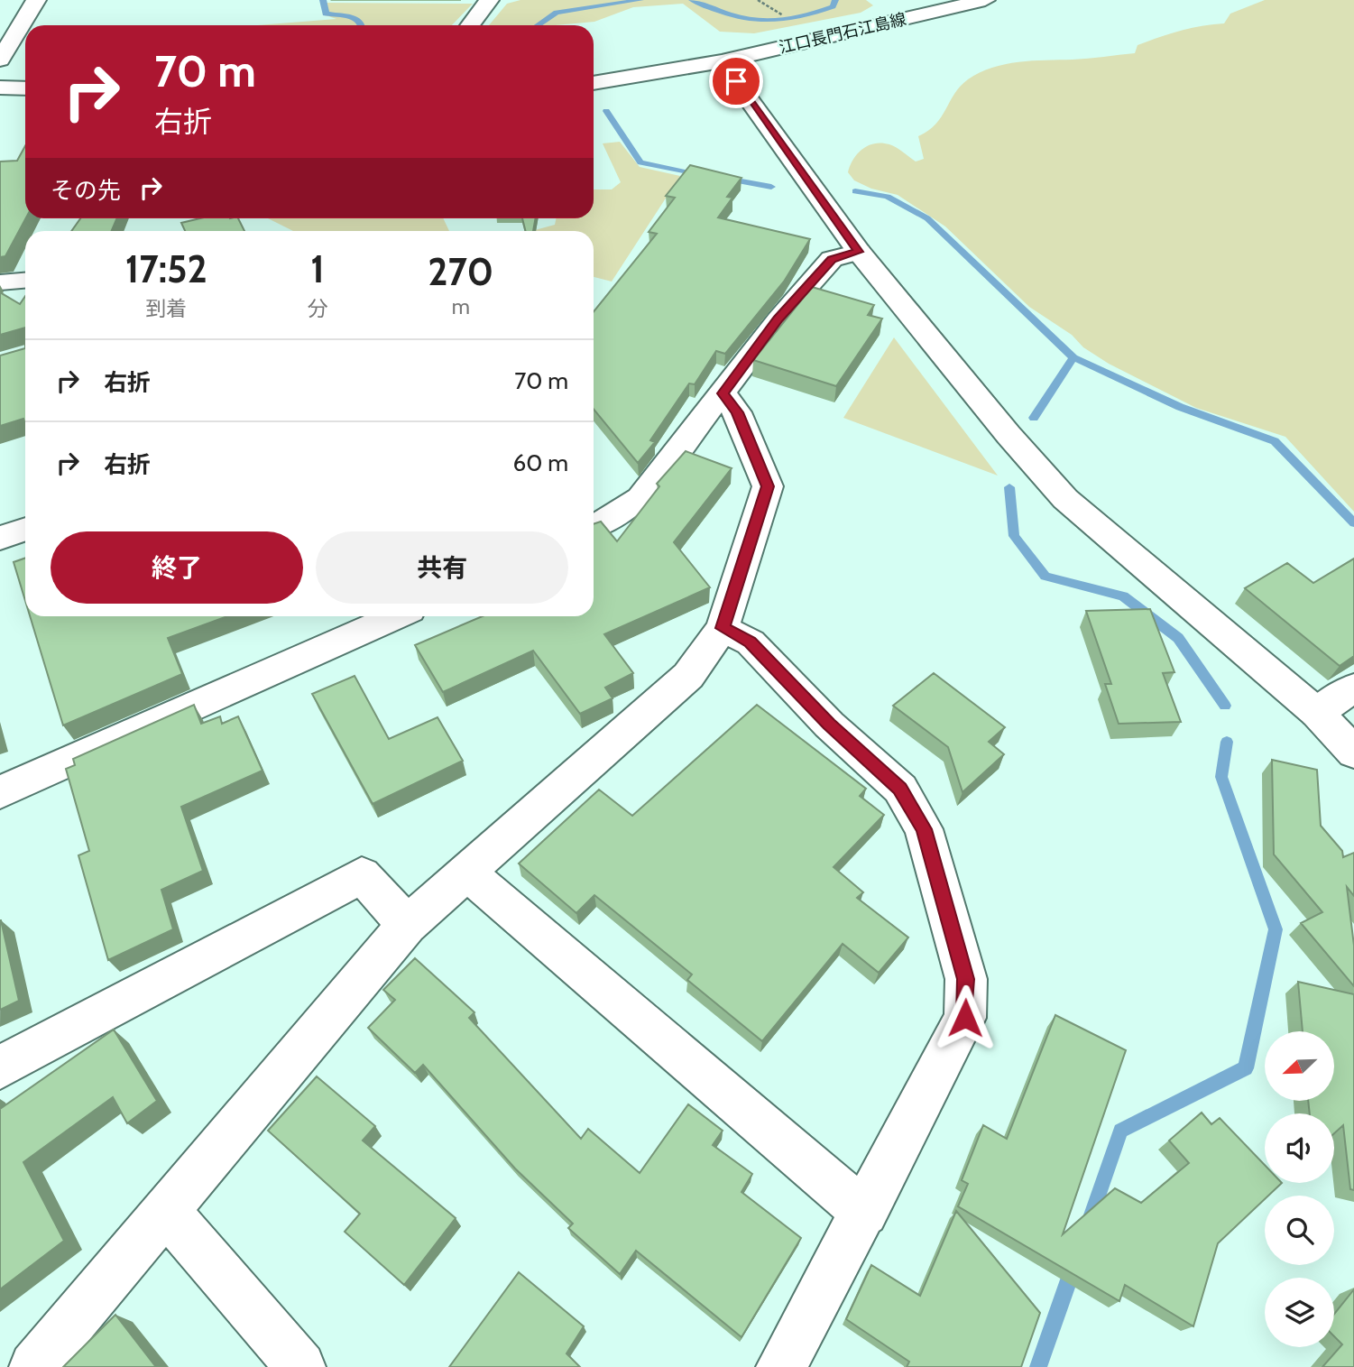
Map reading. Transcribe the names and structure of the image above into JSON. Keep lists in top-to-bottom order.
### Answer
{
  "streets": {
    "street": ["江口長門石江島線"]
  },
  "north": "bottom left",
  "page": {
    "turn": ["70 m", "右折"],
    "then": "その先",
    "eta": [
      "17:52",
      "到着",
      "1",
      "分",
      "270",
      "m"
    ],
    "list": [
      {
        "name": "右折",
        "value": "70 m"
      },
      {
        "name": "右折",
        "value": "60 m"
      }
    ],
    "buttons": ["終了", "共有"]
  }
}
